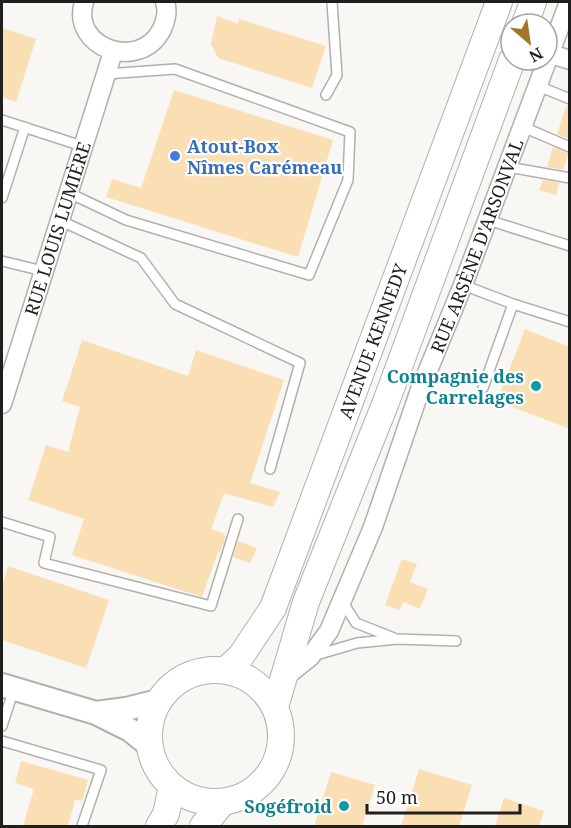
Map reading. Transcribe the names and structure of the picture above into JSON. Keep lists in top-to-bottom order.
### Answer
{
  "streets": {
    "main road": ["AVENUE KENNEDY"],
    "street": ["RUE LOUIS LUMIÈRE", "RUE ARSÈNE D'ARSONVAL"]
  },
  "crossings": [
    ["RUE ARSÈNE D'ARSONVAL", "AVENUE KENNEDY"]
  ],
  "places": ["Atout-Box Nîmes Carémeau", "Compagnie des Carrelages", "Sogéfroid"],
  "scale_bar": "50 m",
  "north": "bottom right"
}
